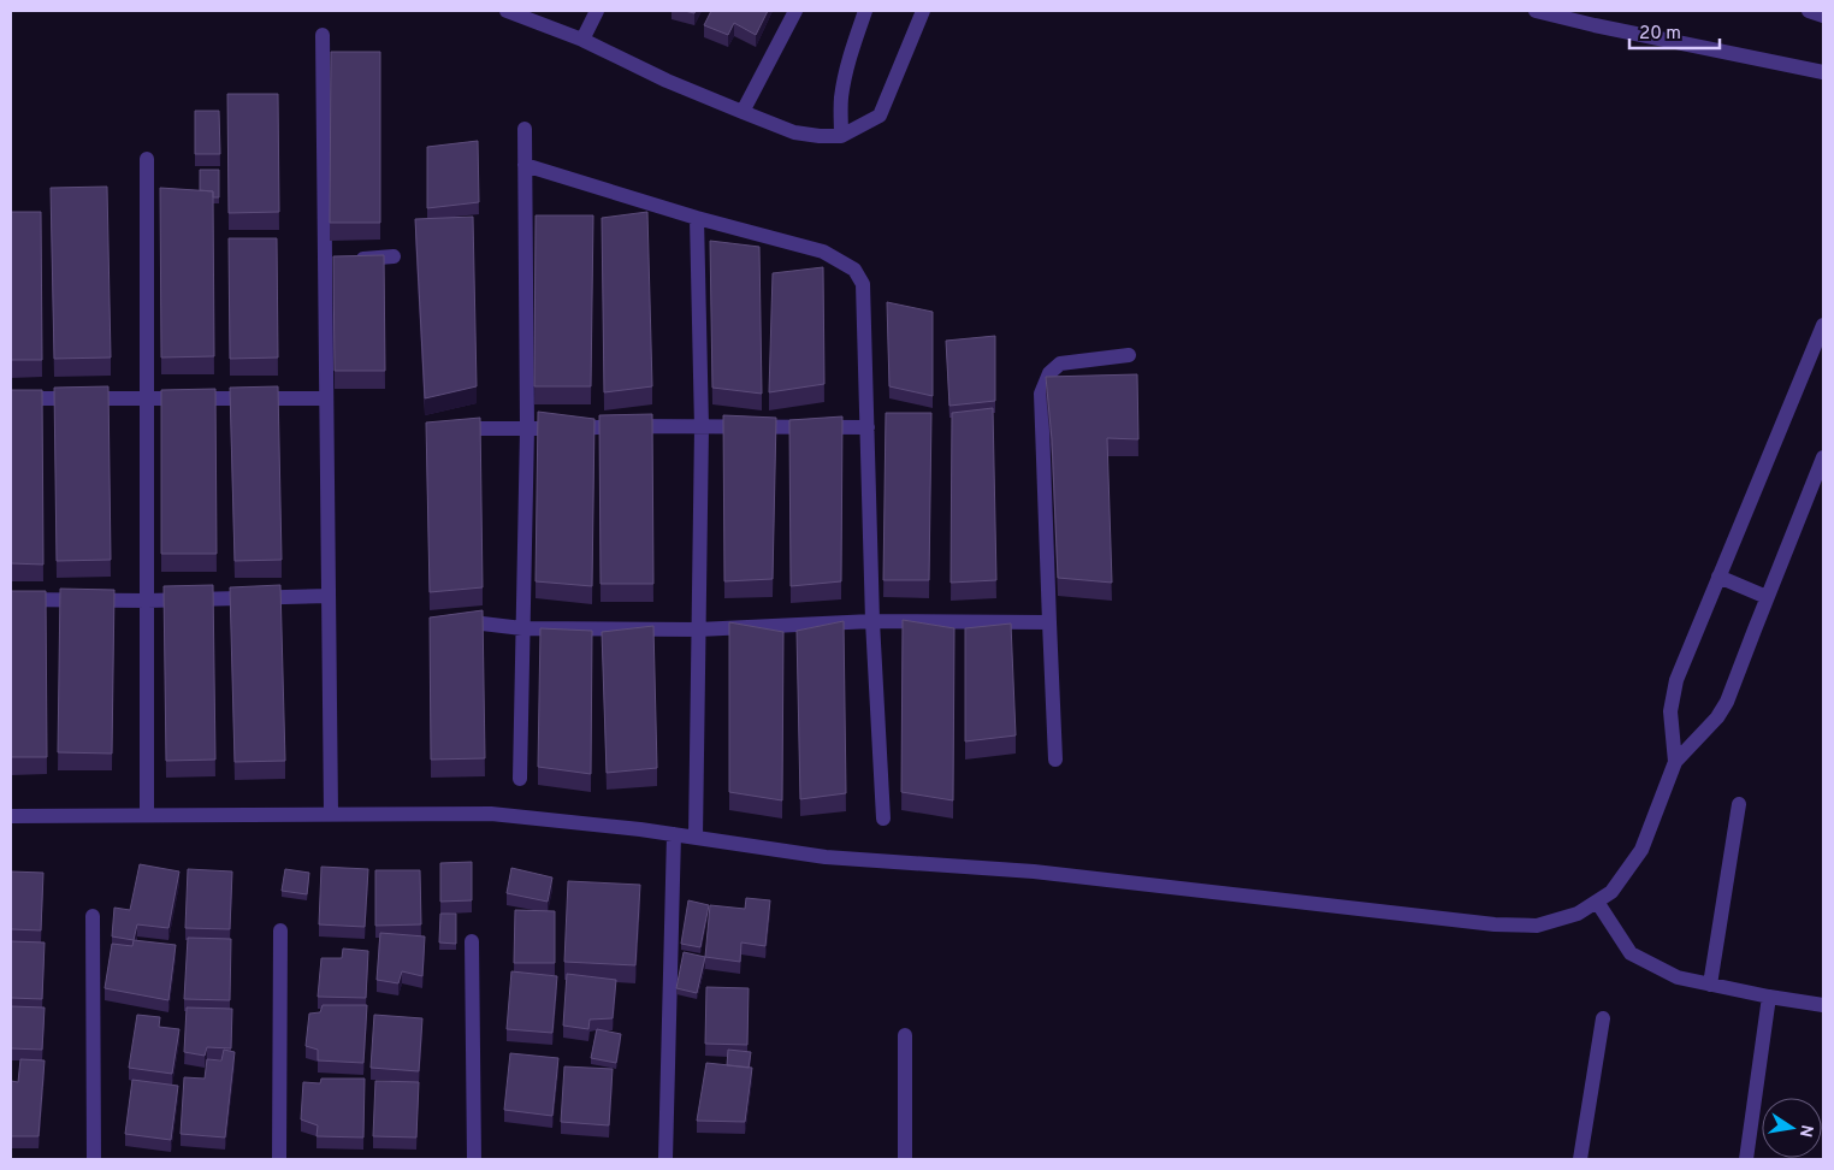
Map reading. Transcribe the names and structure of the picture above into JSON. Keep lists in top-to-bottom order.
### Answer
{
  "scale_bar": "20 m",
  "north": "right"
}
